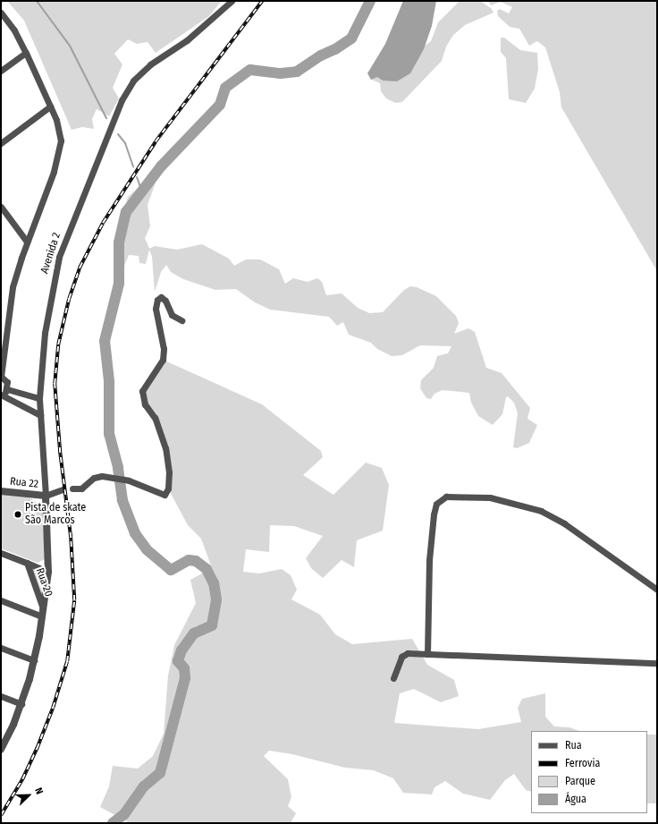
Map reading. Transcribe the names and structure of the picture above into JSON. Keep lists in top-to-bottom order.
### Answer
{
  "streets": {
    "street": ["Avenida 2", "Rua 22", "Rua 20"]
  },
  "crossings": [
    ["Avenida 2", "Rua 22"],
    ["Avenida 2", "Rua 20"]
  ],
  "places": ["Pista de skate São Marcos"],
  "legend": [
    "Rua",
    "Ferrovia",
    "Parque",
    "Água"
  ],
  "north": "top right"
}
